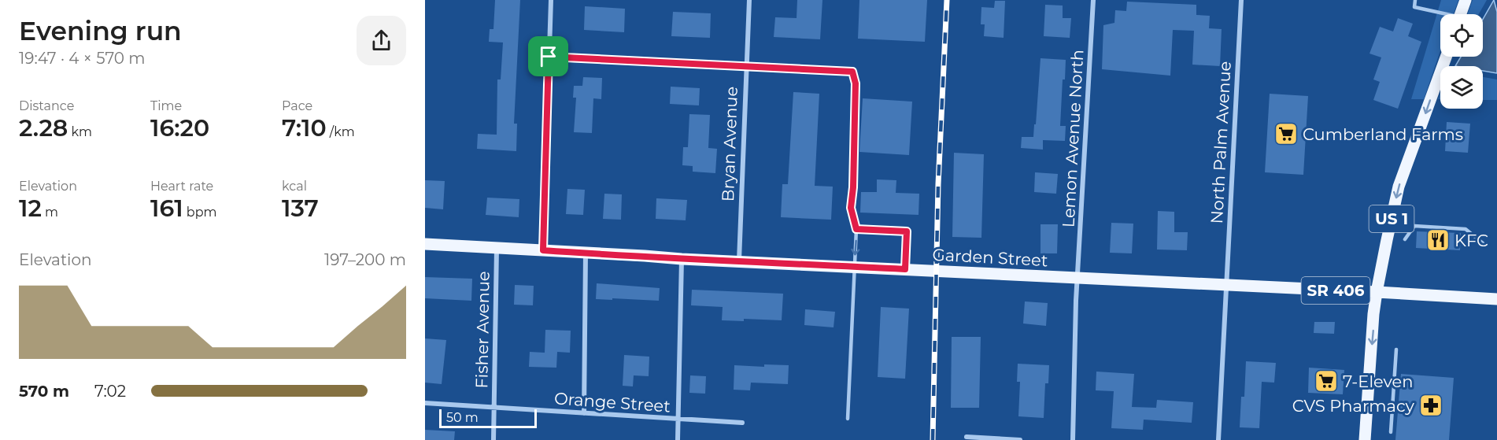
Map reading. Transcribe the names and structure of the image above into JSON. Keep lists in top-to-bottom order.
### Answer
{
  "streets": {
    "main road": ["US 1", "Garden Street", "SR 406"],
    "street": [
      "Lemon Avenue North",
      "North Palm Avenue",
      "Bryan Avenue",
      "Fisher Avenue",
      "Orange Street"
    ]
  },
  "crossings": [
    ["Lemon Avenue North", "Garden Street"],
    ["North Palm Avenue", "Garden Street"],
    ["Bryan Avenue", "Garden Street"],
    ["US 1", "Garden Street"],
    ["Garden Street", "Fisher Avenue"],
    ["Fisher Avenue", "Orange Street"]
  ],
  "places": {
    "supermarket": ["Cumberland Farms", "7-Eleven"],
    "restaurant": ["KFC"],
    "pharmacy": ["CVS Pharmacy"]
  },
  "scale_bar": "50 m",
  "page": {
    "heading": ["Evening run", "19:47 · 4 × 570 m"],
    "stats": [
      ["Distance", "2.28 km"],
      ["Time", "16:20"],
      ["Pace", "7:10 /km"],
      ["Elevation", "12 m"],
      ["Heart rate", "161 bpm"],
      ["kcal", "137"]
    ],
    "chart": ["Elevation", "197–200 m"],
    "list": [
      {
        "name": "570 m",
        "note": "7:02"
      }
    ],
    "scale": "50 m"
  }
}
